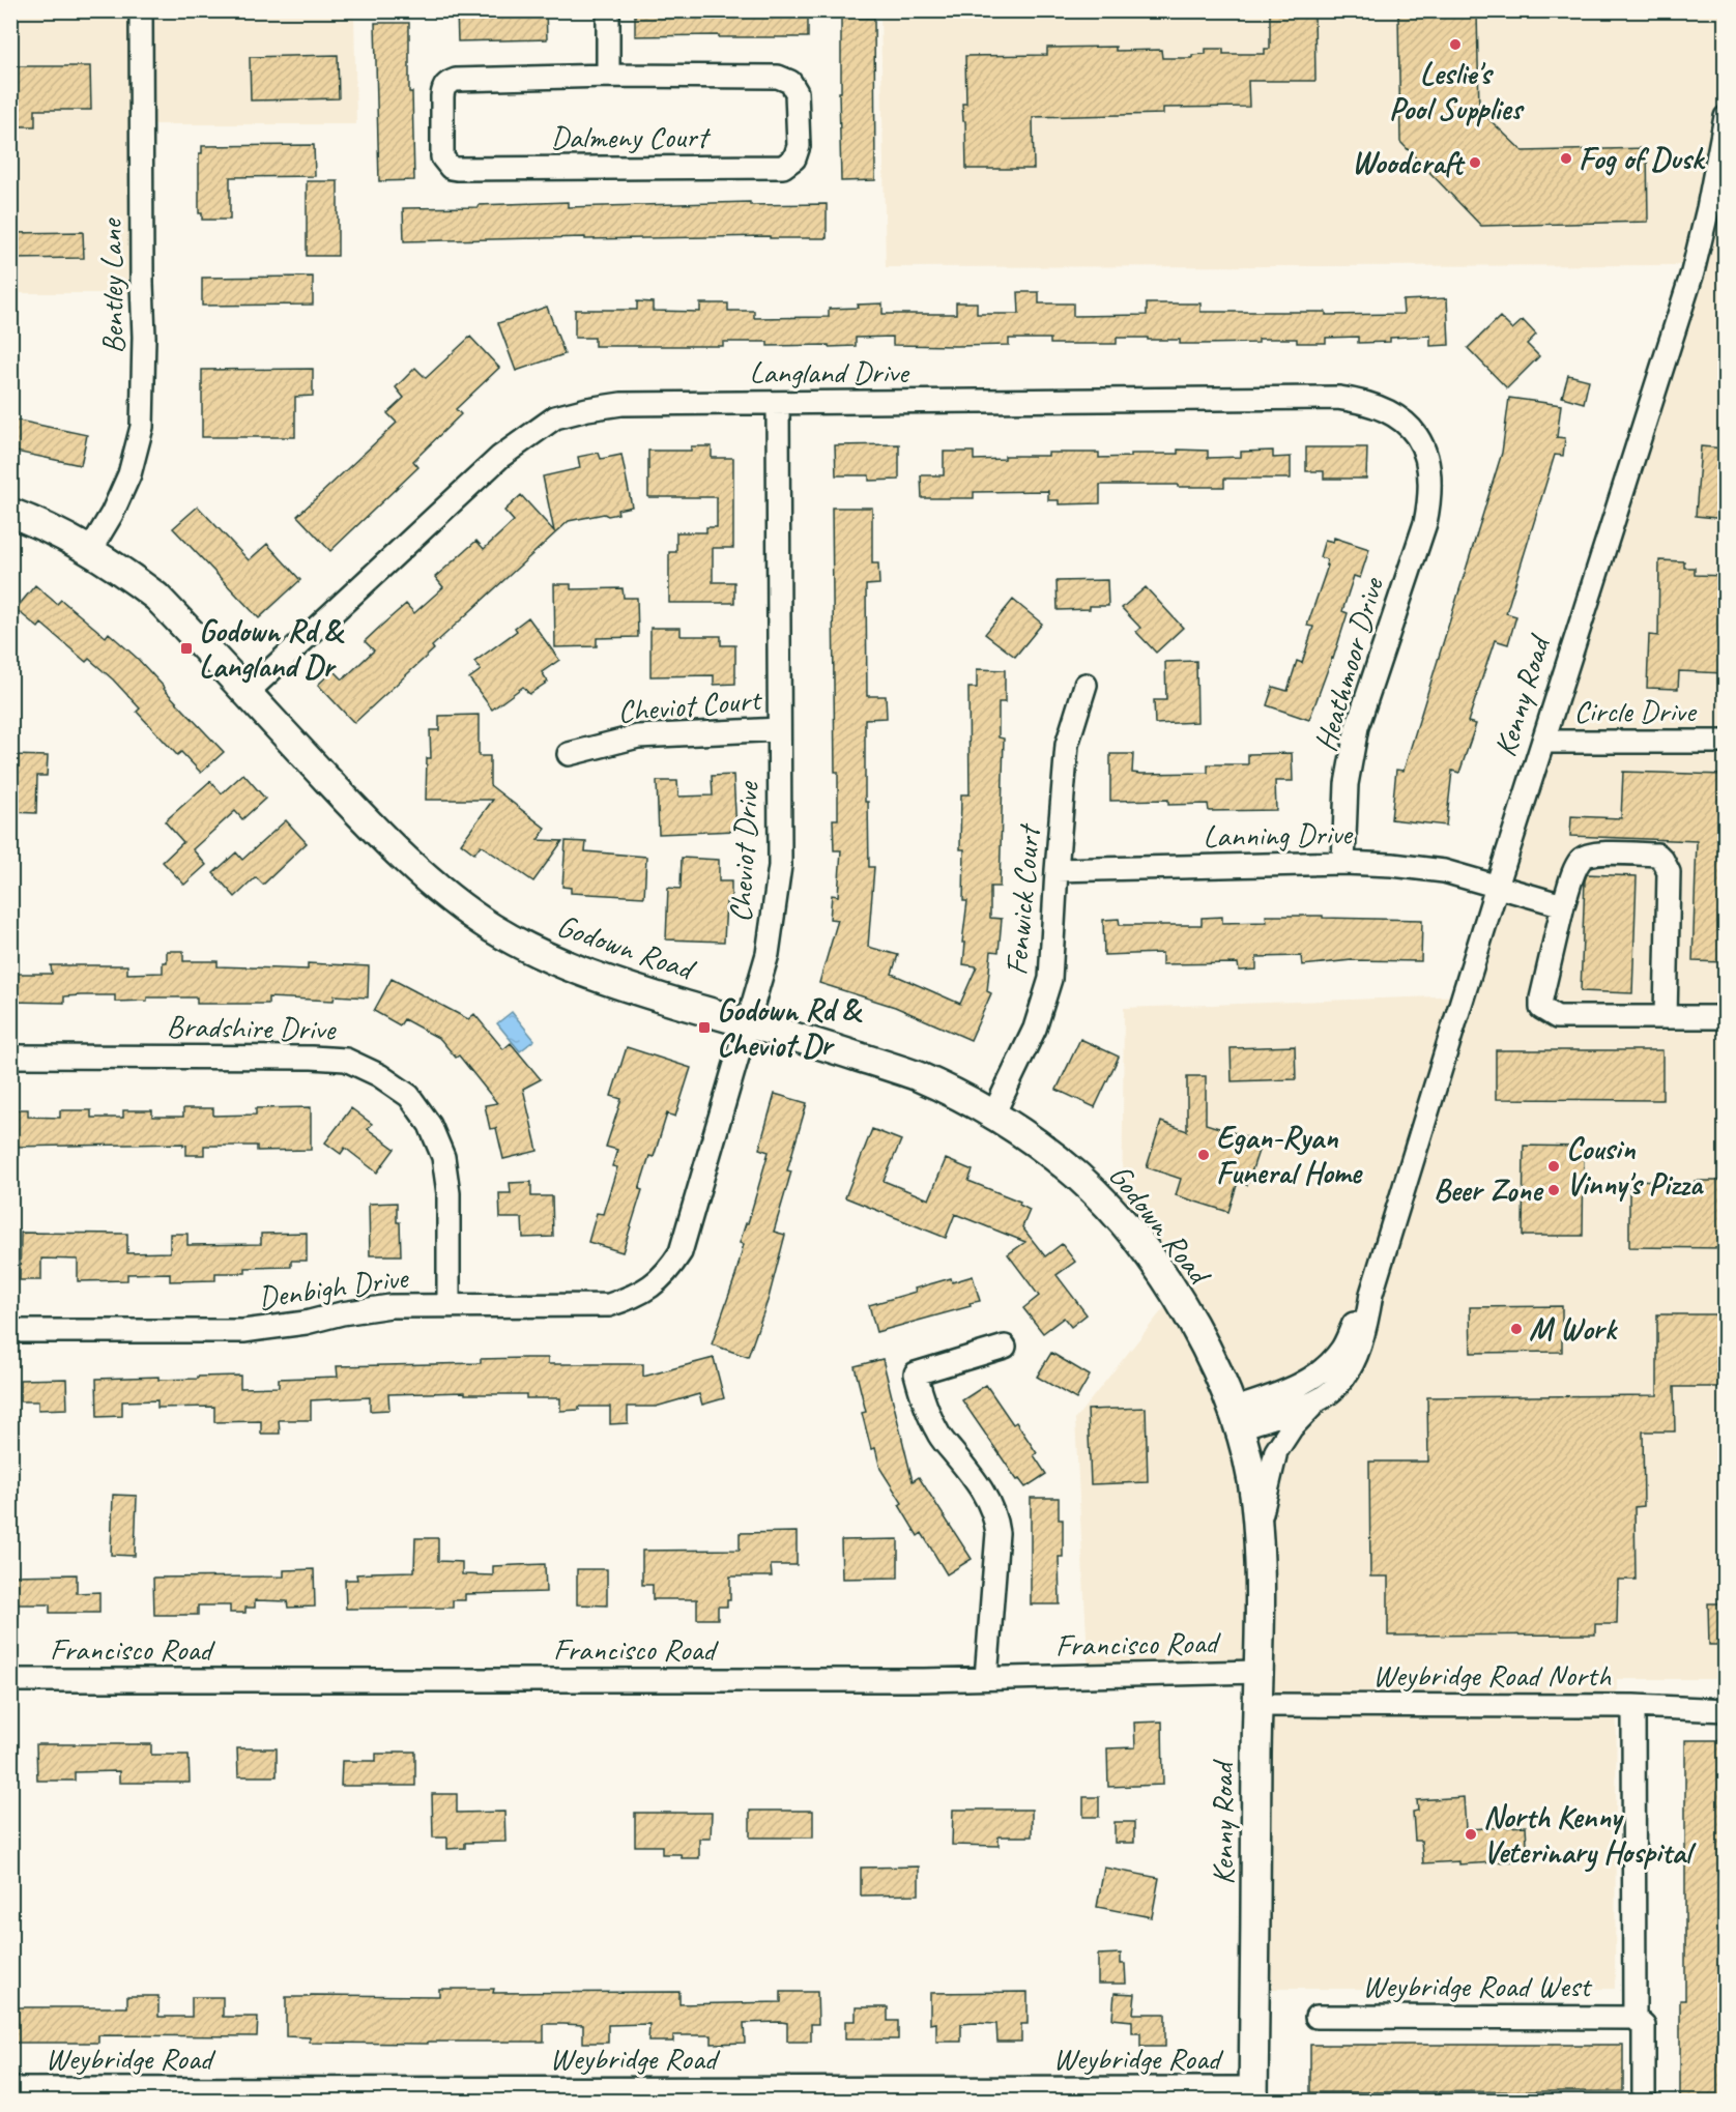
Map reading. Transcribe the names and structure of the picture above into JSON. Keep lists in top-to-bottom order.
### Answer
{
  "streets": {
    "main road": ["Kenny Road", "Godown Road"],
    "street": [
      "Dalmeny Court",
      "Bentley Lane",
      "Langland Drive",
      "Heathmoor Drive",
      "Cheviot Court",
      "Circle Drive",
      "Lanning Drive",
      "Cheviot Drive",
      "Fenwick Court",
      "Bradshire Drive",
      "Denbigh Drive",
      "Francisco Road",
      "Weybridge Road North",
      "Weybridge Road West",
      "Weybridge Road"
    ]
  },
  "crossings": [
    ["Bentley Lane", "Godown Road"],
    ["Langland Drive", "Heathmoor Drive"],
    ["Langland Drive", "Cheviot Drive"],
    ["Langland Drive", "Godown Road"],
    ["Heathmoor Drive", "Lanning Drive"],
    ["Kenny Road", "Circle Drive"],
    ["Kenny Road", "Lanning Drive"],
    ["Kenny Road", "Godown Road"],
    ["Kenny Road", "Francisco Road"],
    ["Kenny Road", "Weybridge Road North"],
    ["Kenny Road", "Weybridge Road"],
    ["Cheviot Court", "Cheviot Drive"],
    ["Lanning Drive", "Fenwick Court"],
    ["Cheviot Drive", "Godown Road"],
    ["Cheviot Drive", "Denbigh Drive"],
    ["Fenwick Court", "Godown Road"],
    ["Bradshire Drive", "Denbigh Drive"],
    ["Weybridge Road North", "Weybridge Road West"]
  ],
  "places": {
    "other": [
      "Leslie's Pool Supplies",
      "Fog of Dusk",
      "Woodcraft",
      "Egan-Ryan Funeral Home",
      "Cousin Vinny's Pizza",
      "Beer Zone",
      "M Work",
      "North Kenny Veterinary Hospital"
    ],
    "transit": ["Godown Rd & Langland Dr", "Godown Rd & Cheviot Dr"]
  }
}
